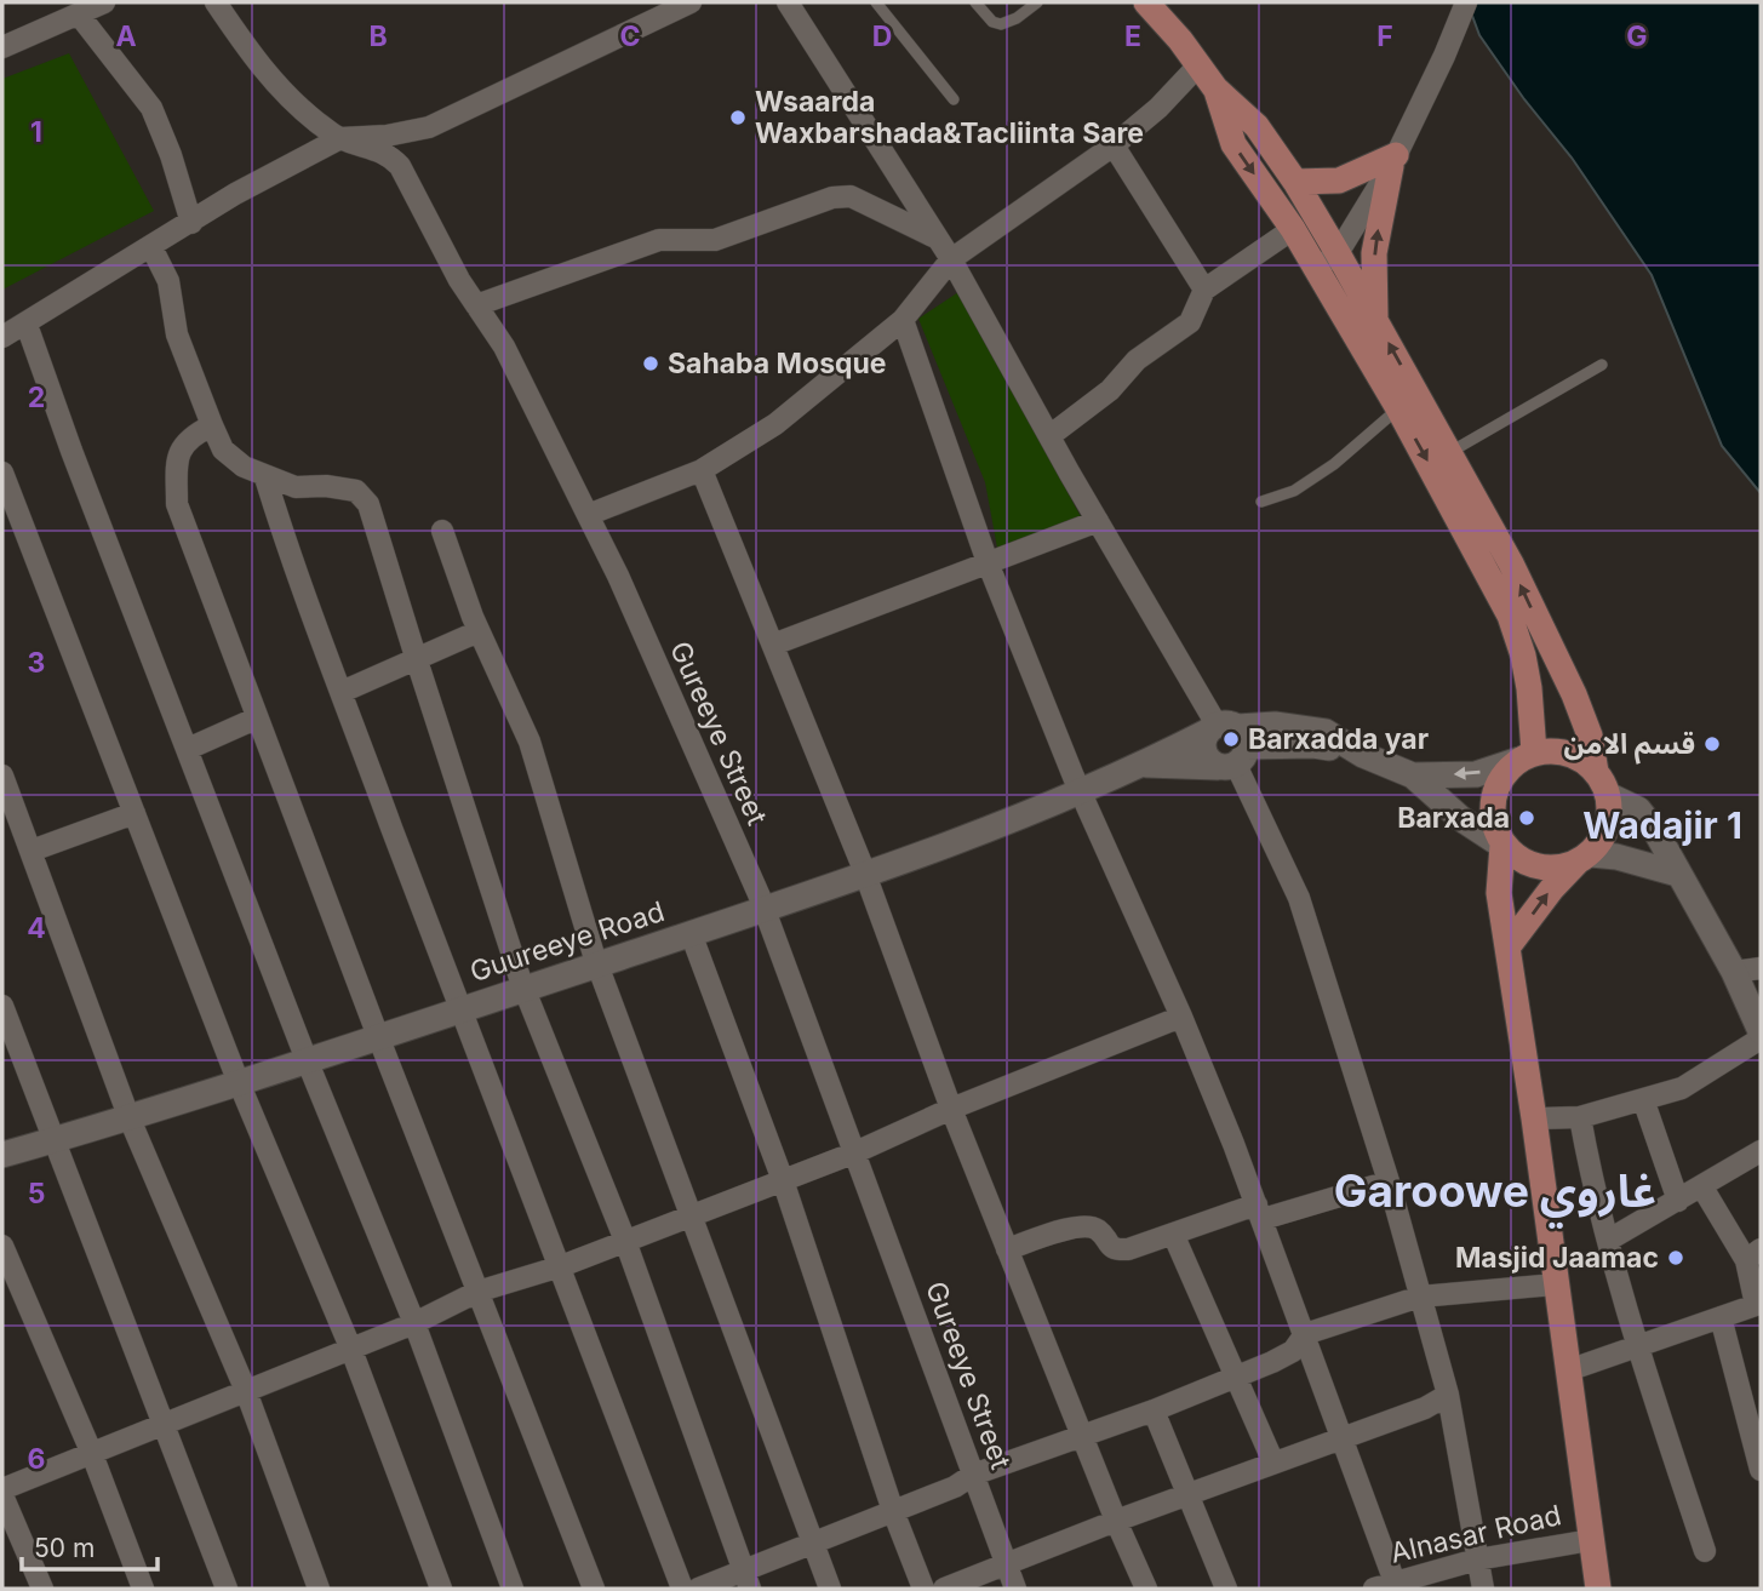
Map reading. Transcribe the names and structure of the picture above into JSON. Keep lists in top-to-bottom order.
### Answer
{
  "streets": {
    "street": ["Gureeye Street", "Guureeye Road", "Alnasar Road"]
  },
  "crossings": [
    ["Gureeye Street", "Guureeye Road"]
  ],
  "districts": ["Wadajir 1", "Garoowe غاروي"],
  "places": [
    "Wsaarda Waxbarshada&Tacliinta Sare",
    "Sahaba Mosque",
    "Barxadda yar",
    "قسم الامن",
    "Barxada",
    "Masjid Jaamac"
  ],
  "scale_bar": "50 m",
  "grid": {
    "columns": [
      "A",
      "B",
      "C",
      "D",
      "E",
      "F",
      "G"
    ],
    "rows": [
      "1",
      "2",
      "3",
      "4",
      "5",
      "6"
    ]
  }
}
